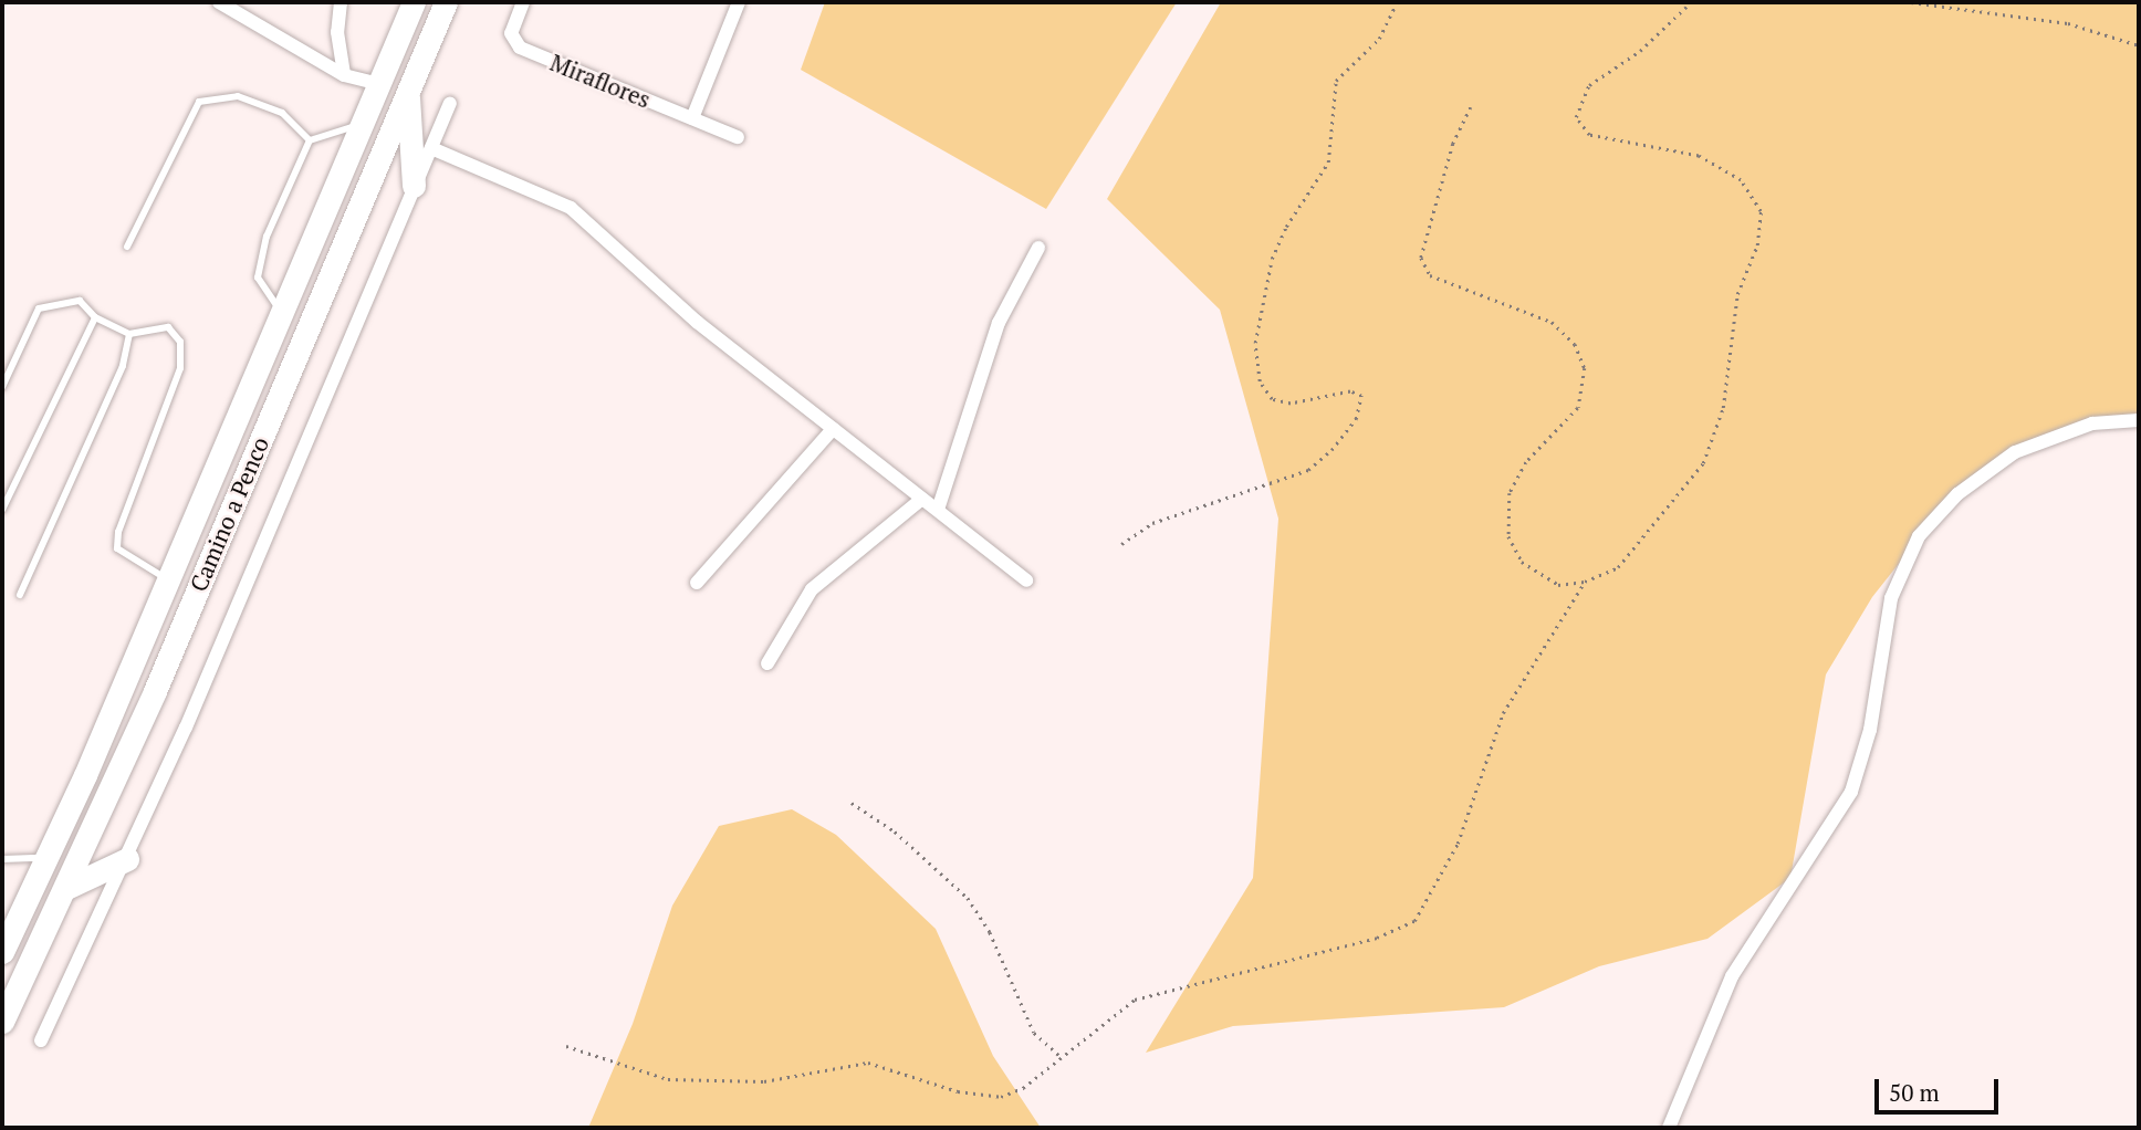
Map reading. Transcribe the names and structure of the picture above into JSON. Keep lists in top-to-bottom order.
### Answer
{
  "streets": {
    "highway": ["Camino a Penco"],
    "street": ["Miraflores"]
  },
  "scale_bar": "50 m"
}
